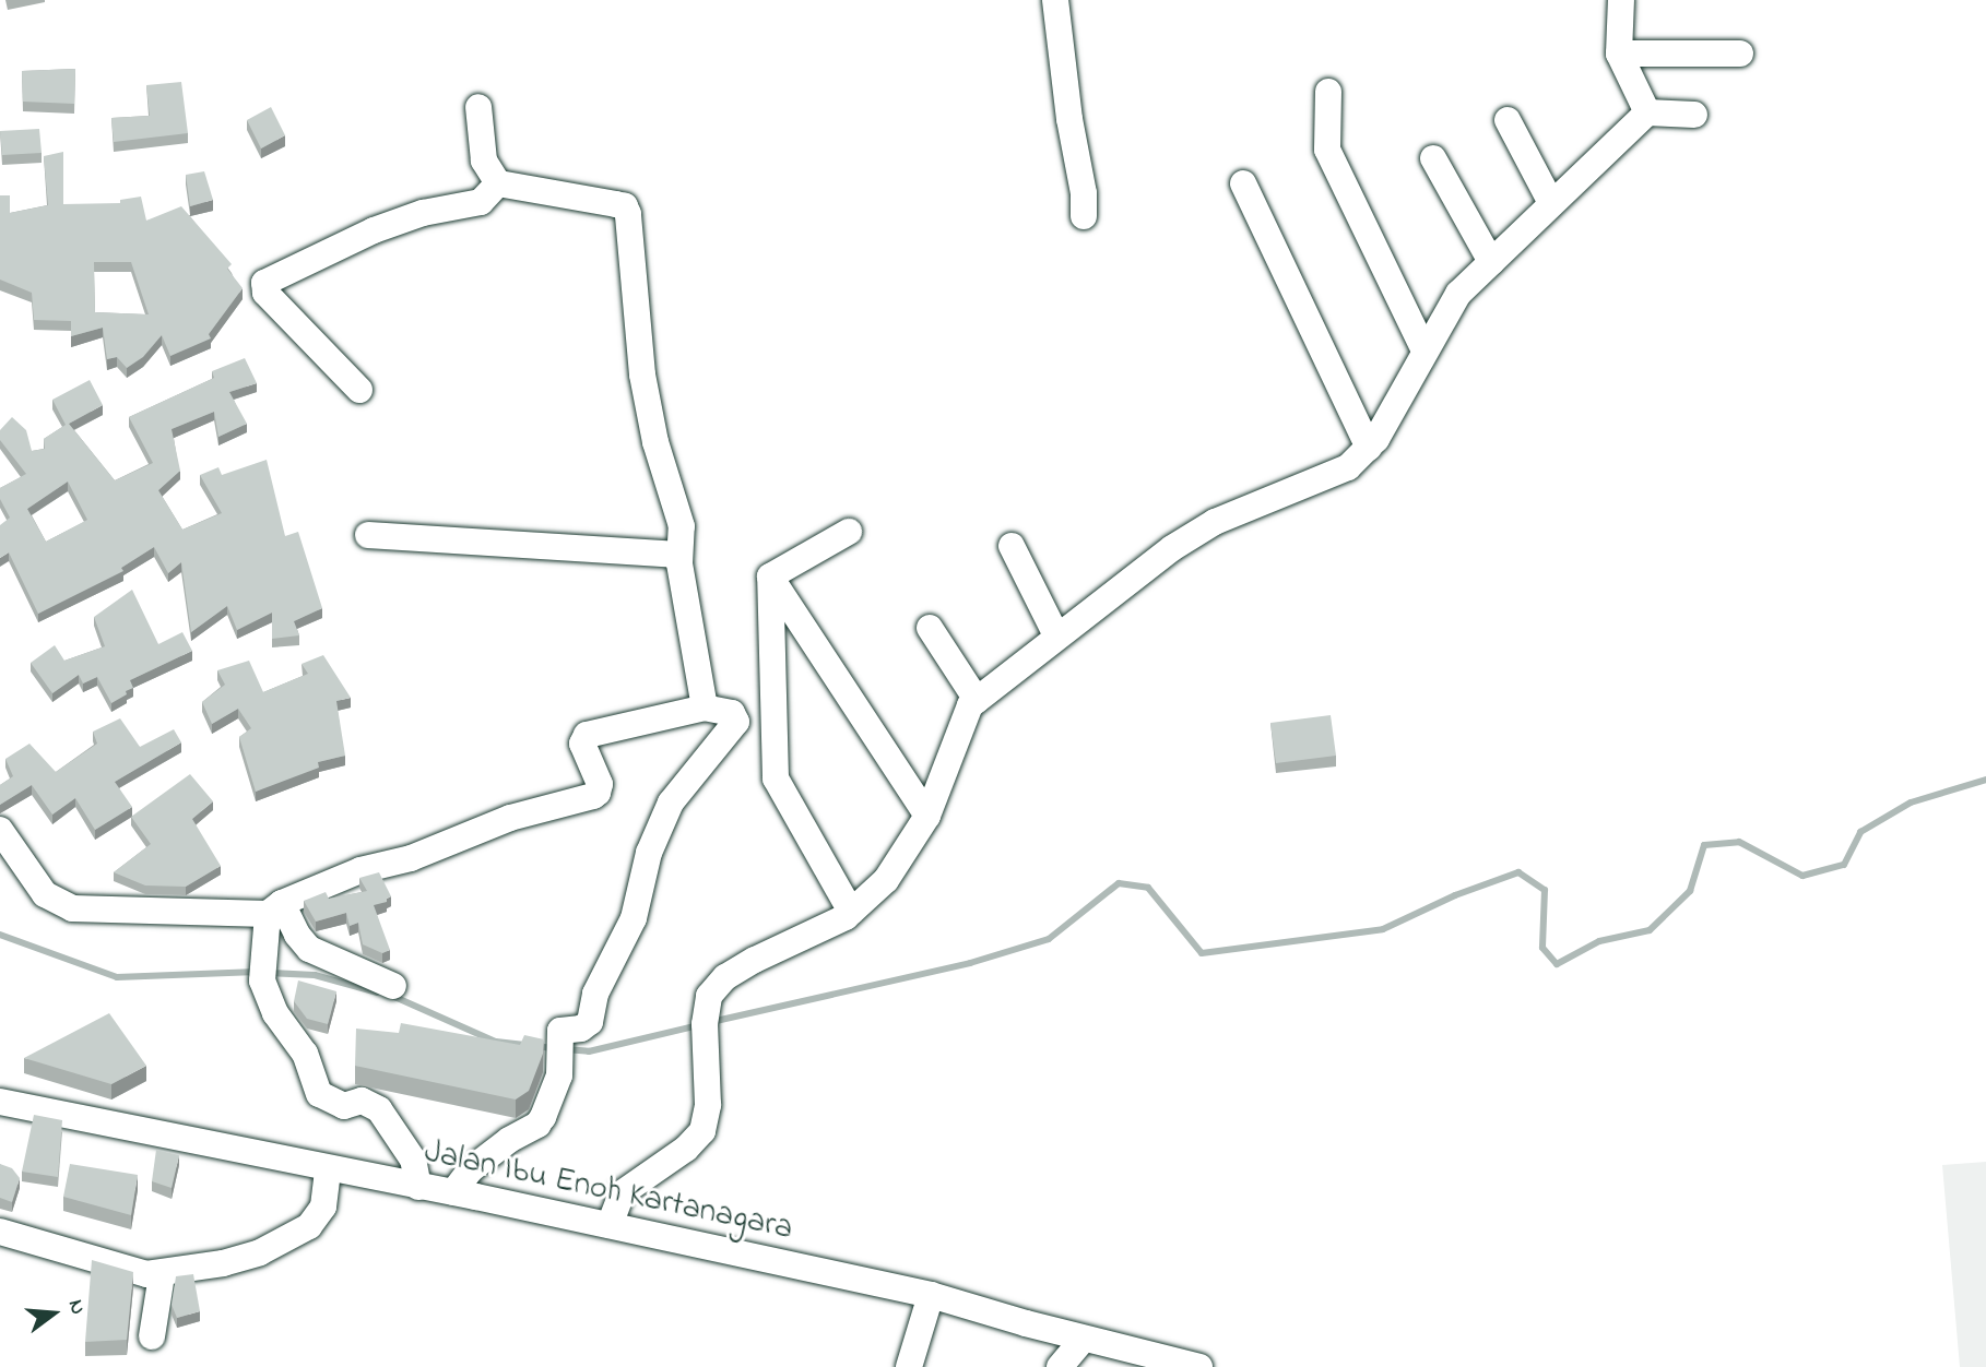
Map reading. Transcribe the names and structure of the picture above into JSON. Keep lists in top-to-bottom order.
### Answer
{
  "streets": {
    "street": ["Jalan Ibu Enoh Kartanagara"]
  },
  "north": "right"
}
